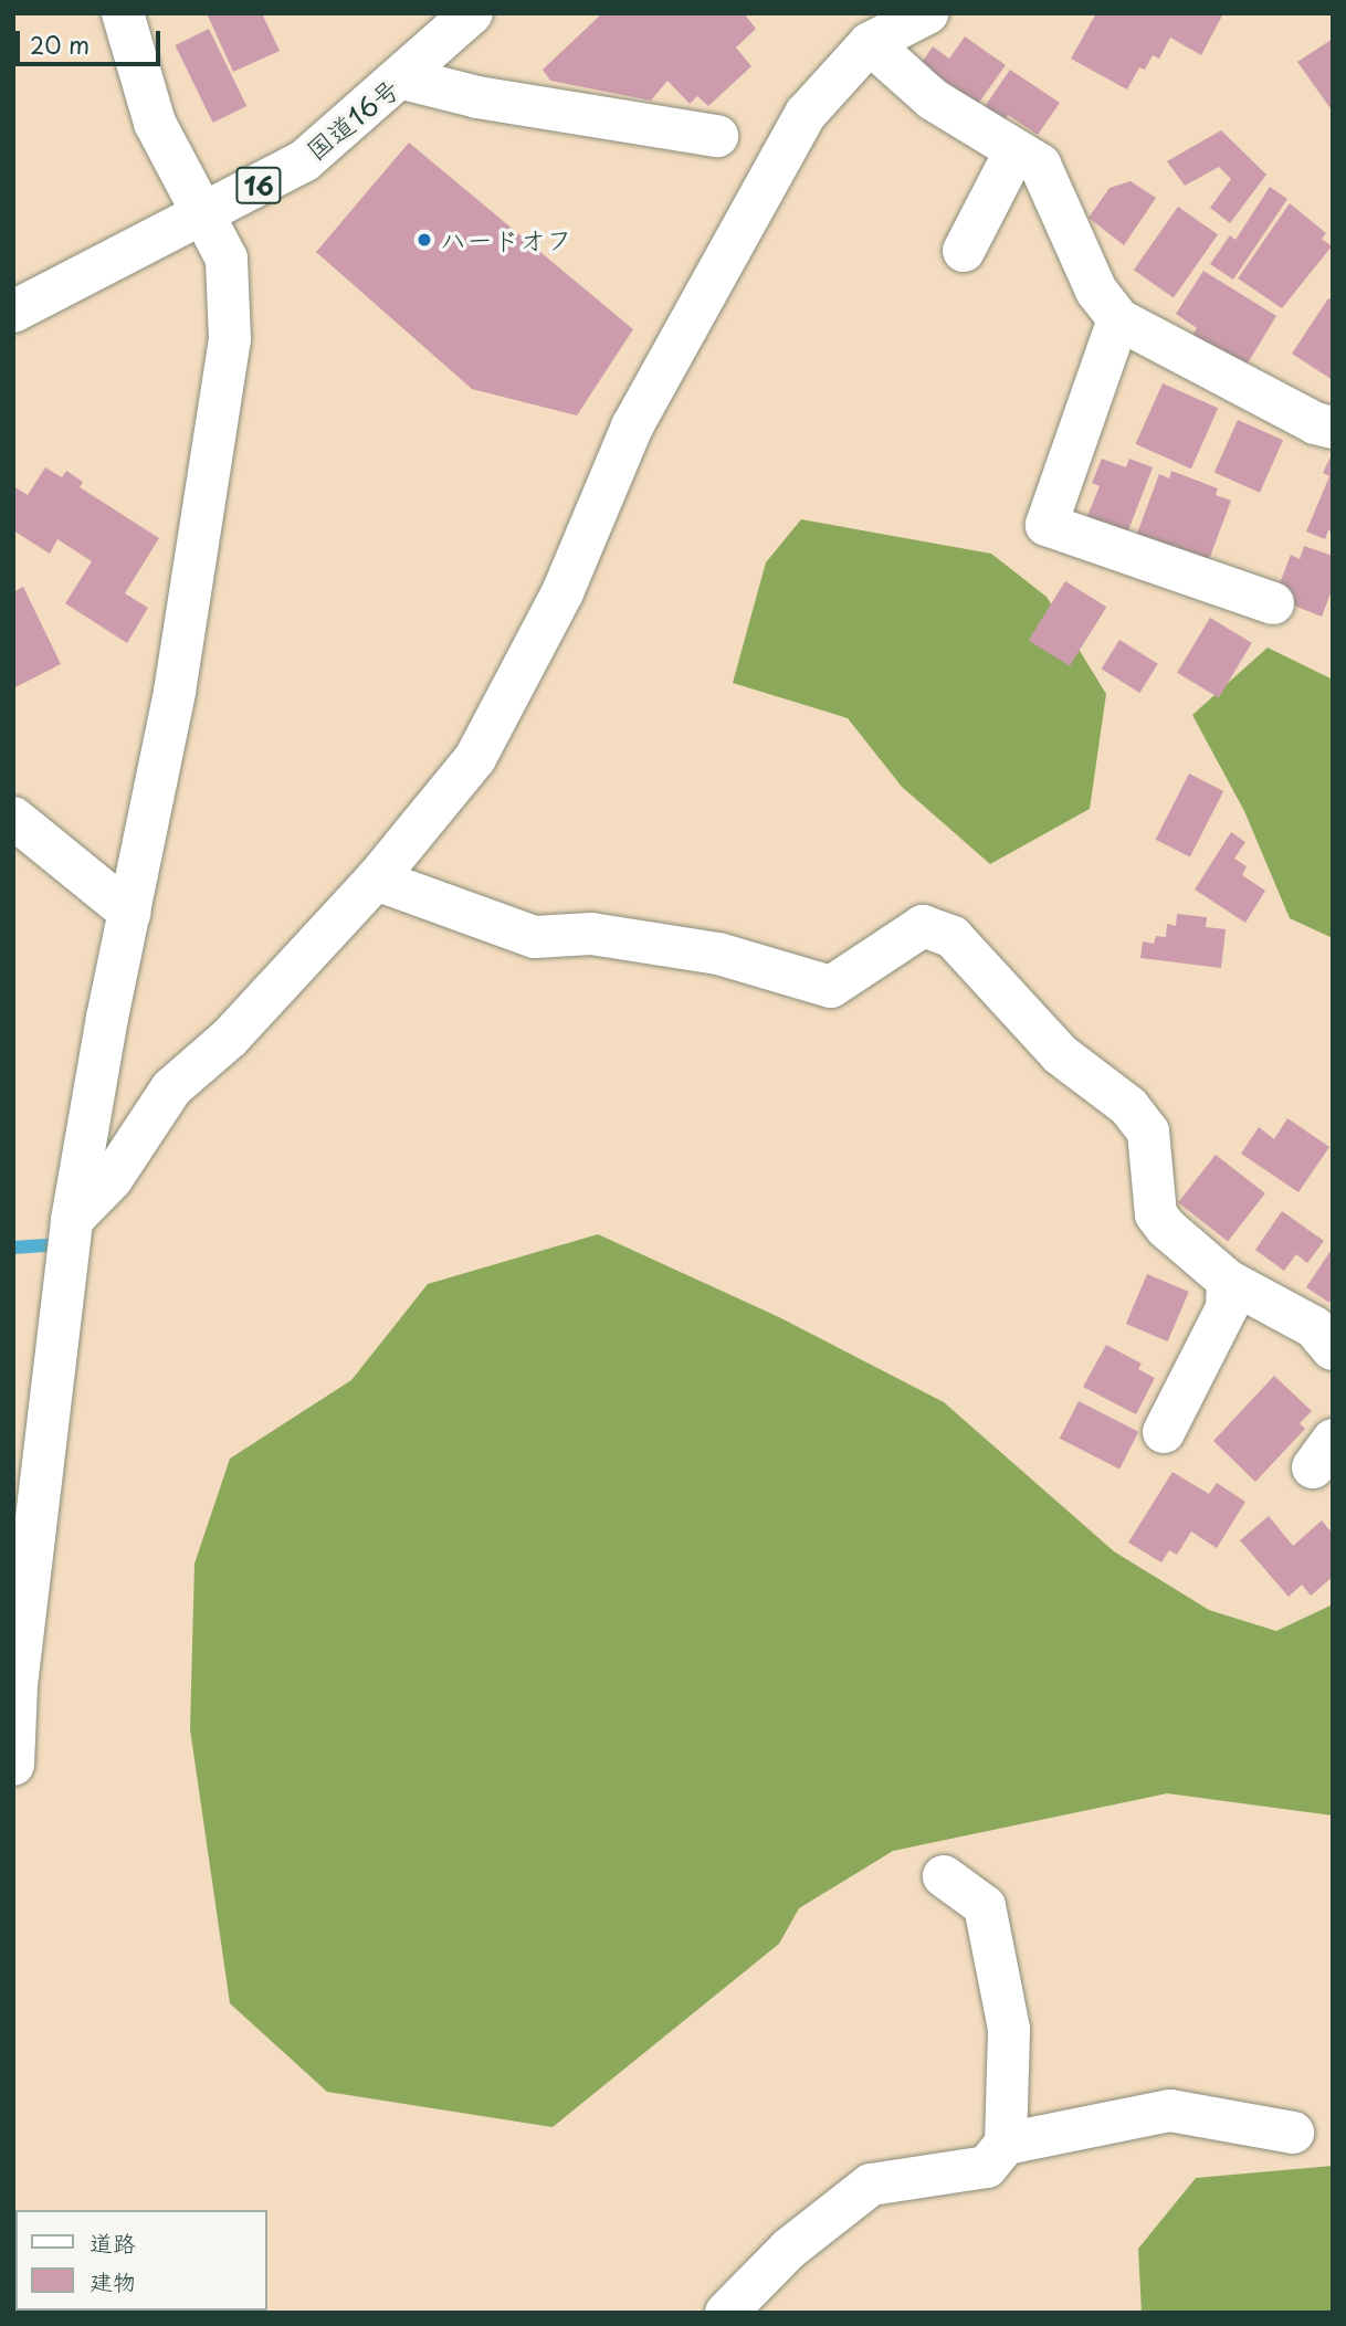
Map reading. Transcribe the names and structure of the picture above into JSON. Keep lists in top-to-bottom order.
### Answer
{
  "streets": {
    "main road": ["国道16号", "16"]
  },
  "places": ["ハードオフ"],
  "legend": ["道路", "建物"],
  "scale_bar": "20 m"
}
